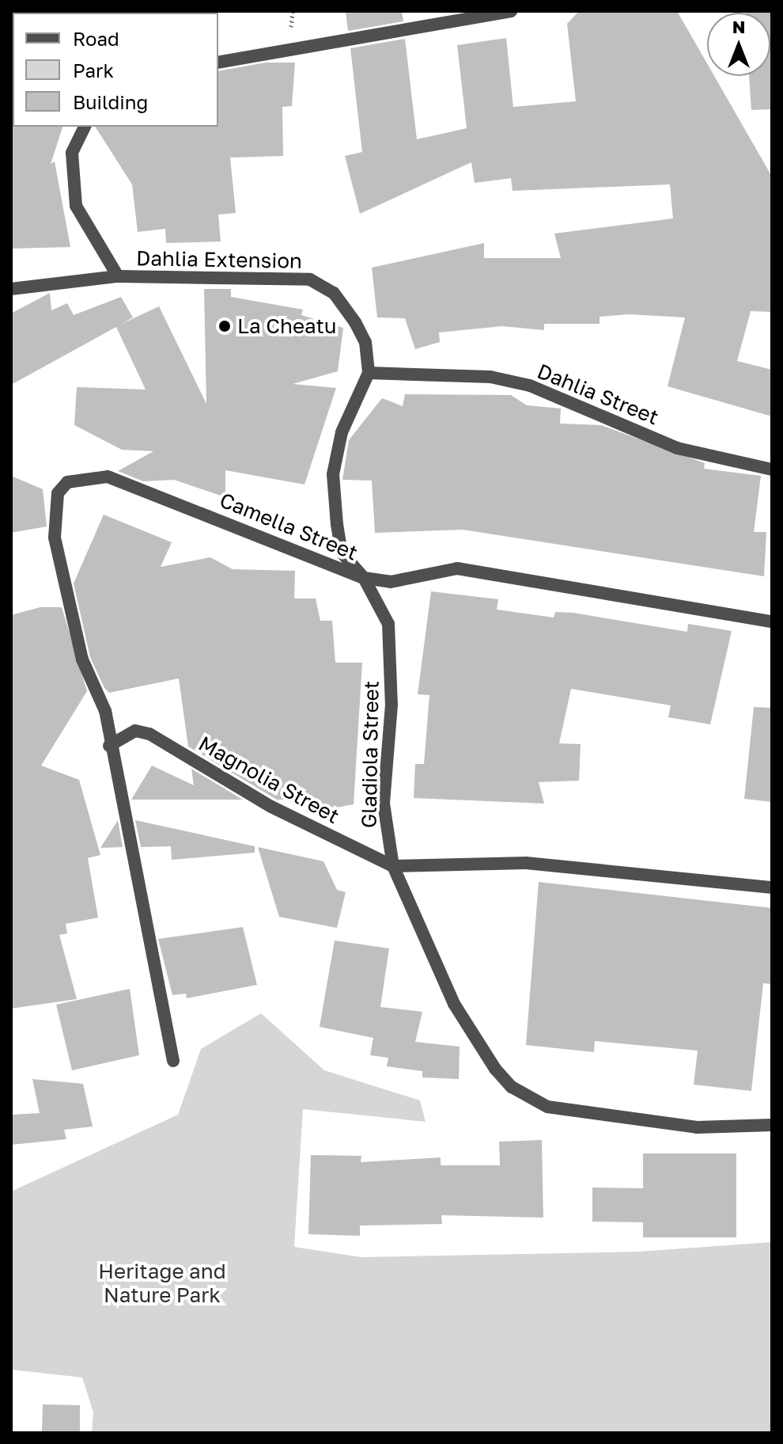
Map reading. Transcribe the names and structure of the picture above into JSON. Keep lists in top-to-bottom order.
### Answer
{
  "streets": {
    "street": [
      "Dahlia Extension",
      "Dahlia Street",
      "Camella Street",
      "Gladiola Street",
      "Magnolia Street"
    ]
  },
  "crossings": [
    ["Dahlia Extension", "Dahlia Street"],
    ["Dahlia Extension", "Gladiola Street"],
    ["Dahlia Street", "Gladiola Street"],
    ["Camella Street", "Gladiola Street"],
    ["Camella Street", "Magnolia Street"],
    ["Gladiola Street", "Magnolia Street"]
  ],
  "parks": ["Heritage and Nature Park"],
  "places": ["La Cheatu"],
  "legend": ["Road", "Park", "Building"],
  "north": "top"
}
